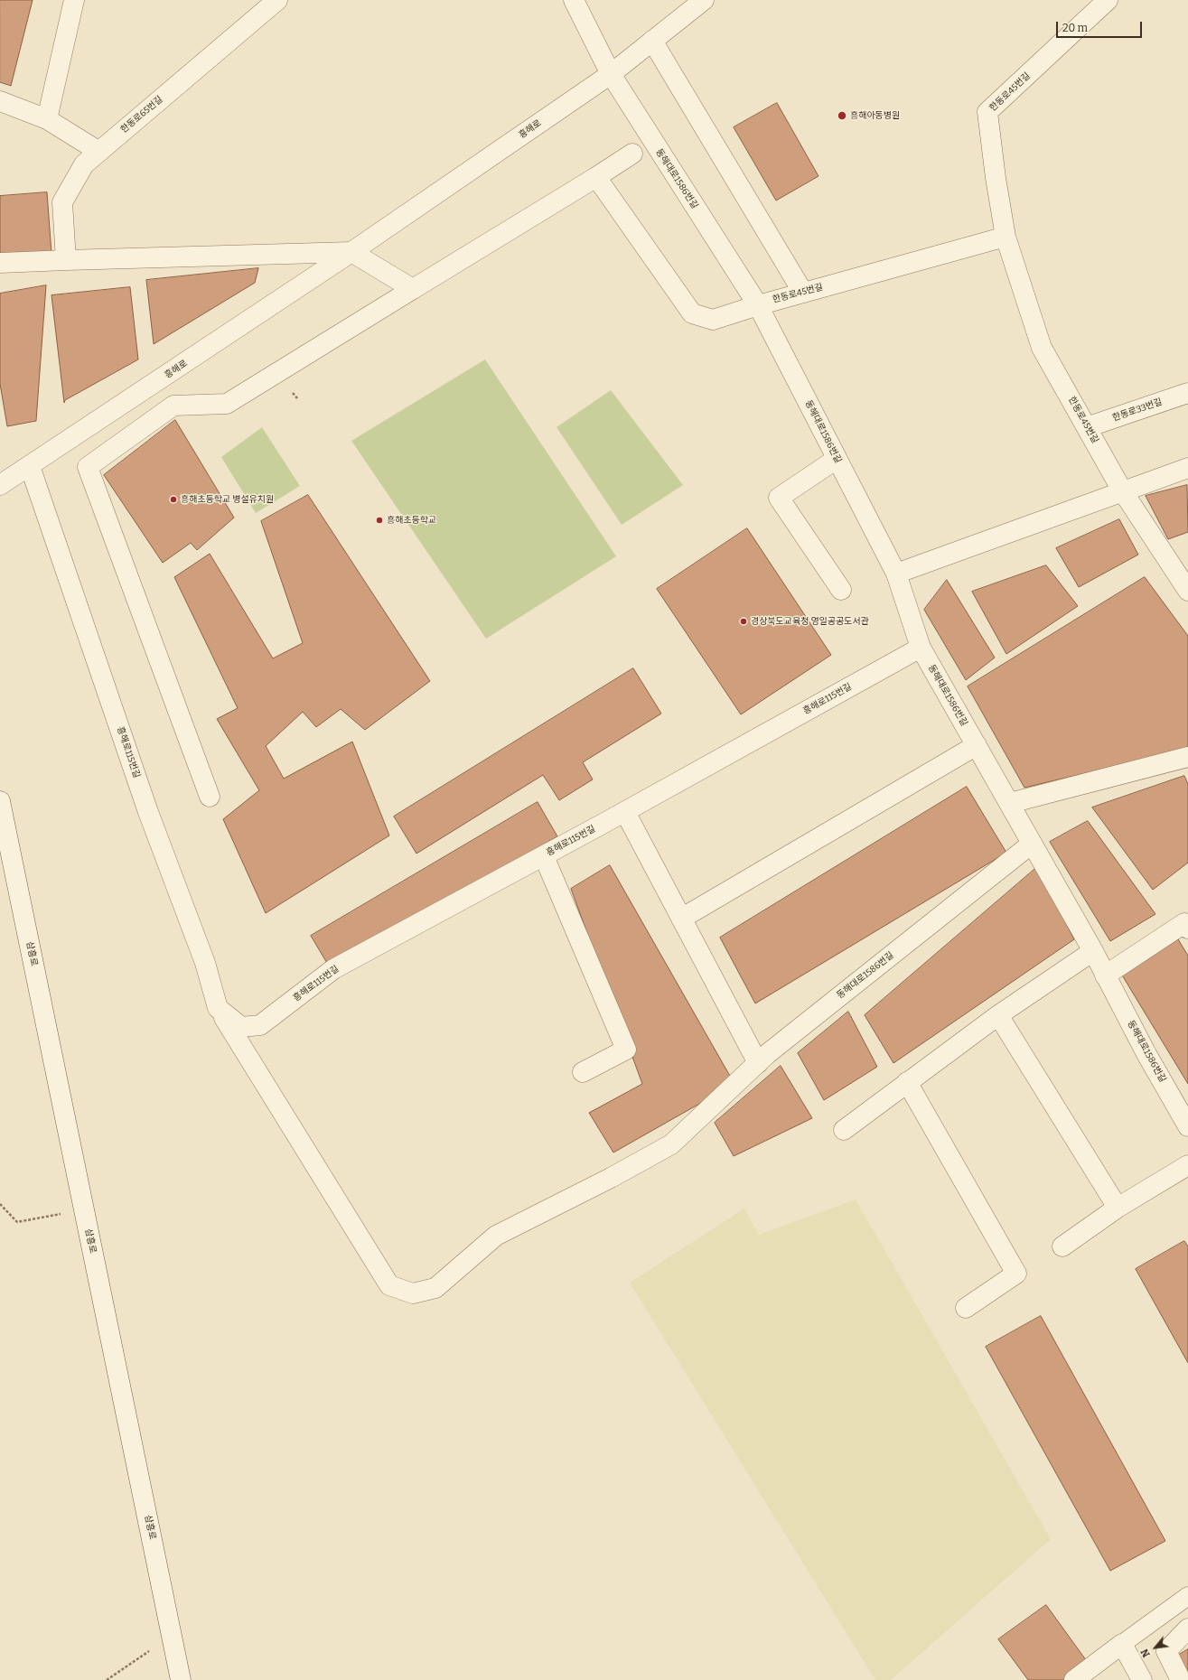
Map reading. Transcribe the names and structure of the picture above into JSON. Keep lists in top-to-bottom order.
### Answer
{
  "streets": {
    "street": [
      "한동로45번길",
      "한동로65번길",
      "흥해로",
      "동해대로1586번길",
      "한동로33번길",
      "흥해로115번길",
      "삼흥로"
    ]
  },
  "crossings": [
    ["한동로45번길", "동해대로1586번길"],
    ["한동로45번길", "한동로33번길"],
    ["흥해로", "동해대로1586번길"],
    ["흥해로", "흥해로115번길"],
    ["동해대로1586번길", "흥해로115번길"]
  ],
  "places": [
    "흥해아동병원",
    "흥해초등학교 병설유치원",
    "흥해초등학교",
    "경상북도교육청 영일공공도서관"
  ],
  "scale_bar": "20 m",
  "north": "bottom left"
}
